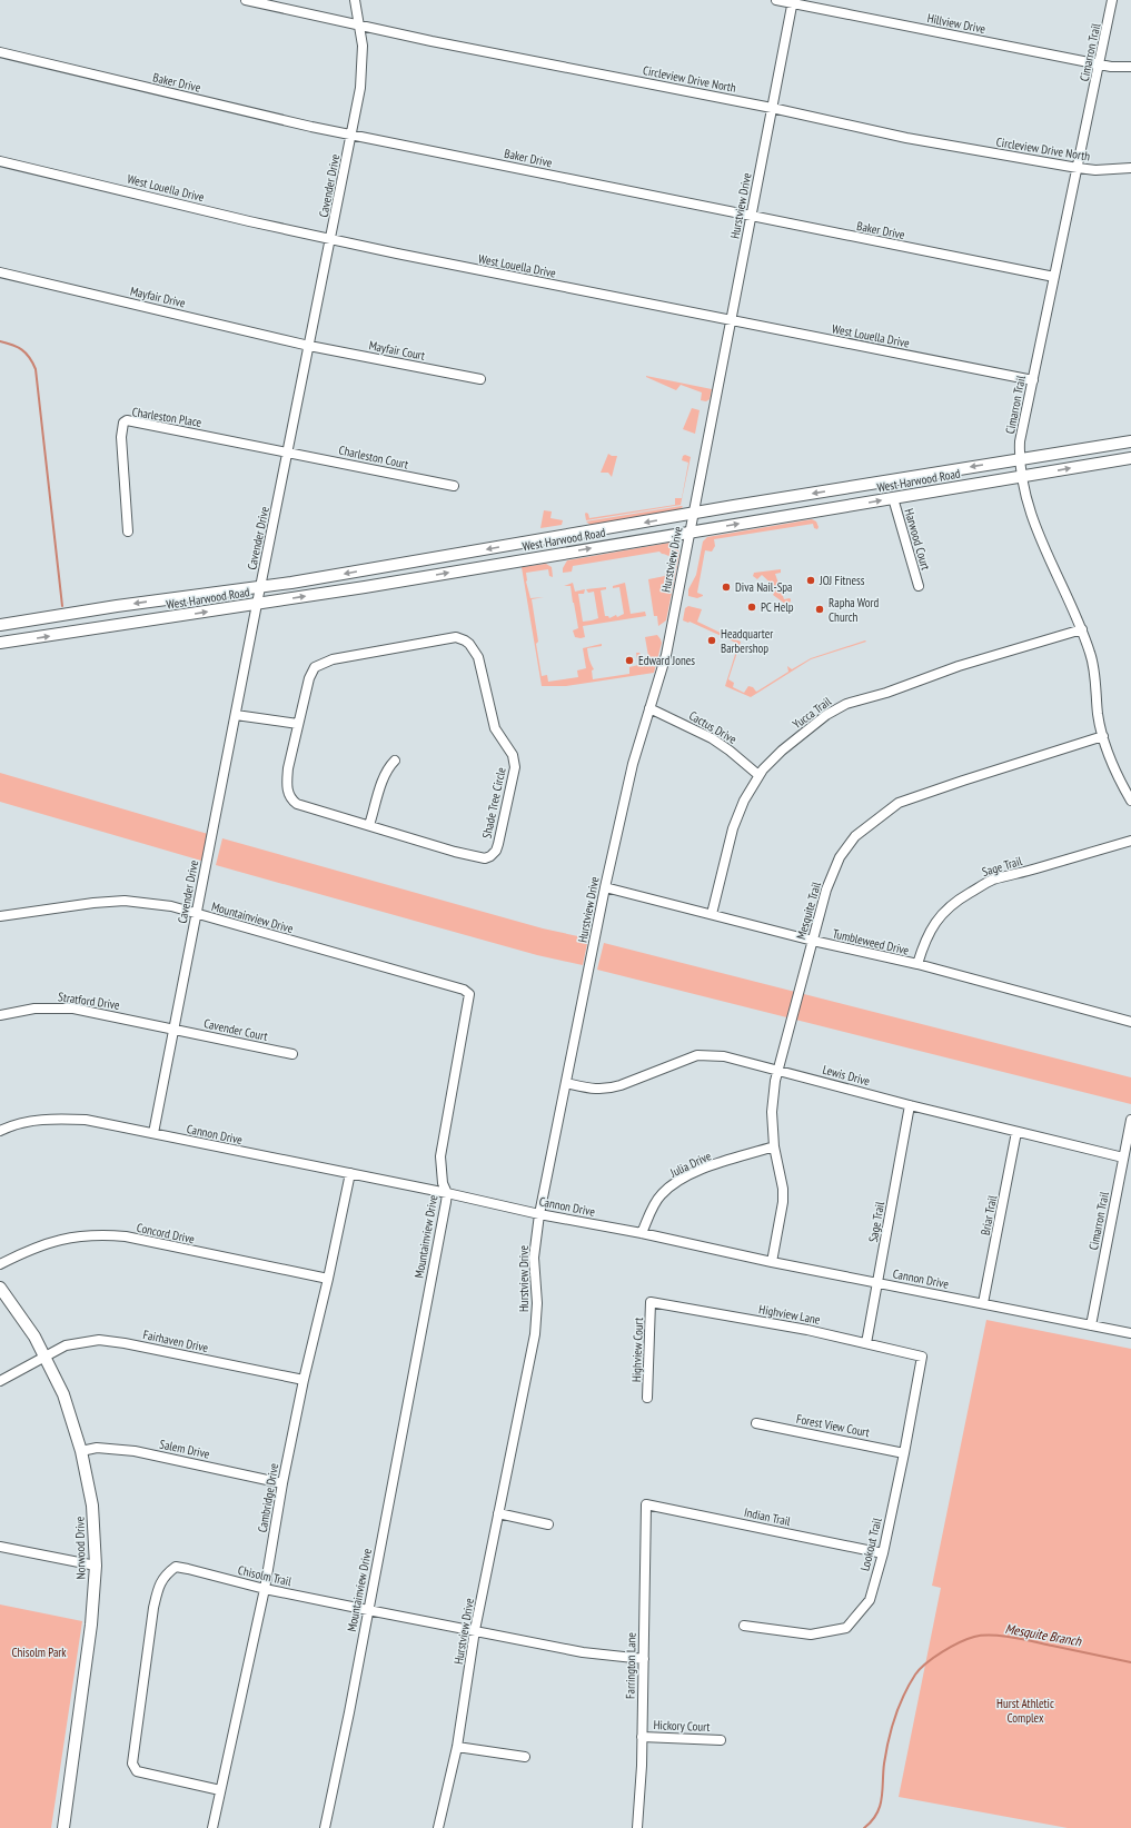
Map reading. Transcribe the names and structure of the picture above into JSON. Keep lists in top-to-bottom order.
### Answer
{
  "streets": {
    "main road": ["West Harwood Road", "Norwood Drive"],
    "street": [
      "Hillview Drive",
      "Cimarron Trail",
      "Circleview Drive North",
      "Baker Drive",
      "Cavender Drive",
      "West Louella Drive",
      "Hurstview Drive",
      "Mayfair Drive",
      "Mayfair Court",
      "Charleston Place",
      "Charleston Court",
      "Harwood Court",
      "Yucca Trail",
      "Cactus Drive",
      "Shade Tree Circle",
      "Sage Trail",
      "Mesquite Trail",
      "Mountainview Drive",
      "Tumbleweed Drive",
      "Stratford Drive",
      "Cavender Court",
      "Lewis Drive",
      "Cannon Drive",
      "Julia Drive",
      "Briar Trail",
      "Concord Drive",
      "Highview Lane",
      "Fairhaven Drive",
      "Highview Court",
      "Forest View Court",
      "Salem Drive",
      "Cambridge Drive",
      "Indian Trail",
      "Lookout Trail",
      "Chisolm Trail",
      "Farrington Lane",
      "Hickory Court"
    ]
  },
  "crossings": [
    ["Hillview Drive", "Cimarron Trail"],
    ["Hillview Drive", "Hurstview Drive"],
    ["Cimarron Trail", "Circleview Drive North"],
    ["Cimarron Trail", "Baker Drive"],
    ["Cimarron Trail", "West Louella Drive"],
    ["Cimarron Trail", "West Harwood Road"],
    ["Cimarron Trail", "Yucca Trail"],
    ["Cimarron Trail", "Mesquite Trail"],
    ["Cimarron Trail", "Lewis Drive"],
    ["Cimarron Trail", "Cannon Drive"],
    ["Circleview Drive North", "Cavender Drive"],
    ["Circleview Drive North", "Hurstview Drive"],
    ["Baker Drive", "Cavender Drive"],
    ["Baker Drive", "Hurstview Drive"],
    ["Cavender Drive", "West Louella Drive"],
    ["Cavender Drive", "Mayfair Drive"],
    ["Cavender Drive", "Mayfair Court"],
    ["Cavender Drive", "Charleston Place"],
    ["Cavender Drive", "Charleston Court"],
    ["Cavender Drive", "West Harwood Road"],
    ["Cavender Drive", "Mountainview Drive"],
    ["Cavender Drive", "Stratford Drive"],
    ["Cavender Drive", "Cavender Court"],
    ["Cavender Drive", "Cannon Drive"],
    ["West Louella Drive", "Hurstview Drive"],
    ["Hurstview Drive", "West Harwood Road"],
    ["Hurstview Drive", "Cactus Drive"],
    ["Hurstview Drive", "Tumbleweed Drive"],
    ["Hurstview Drive", "Lewis Drive"],
    ["Hurstview Drive", "Cannon Drive"],
    ["Hurstview Drive", "Chisolm Trail"],
    ["Mayfair Drive", "Mayfair Court"],
    ["Charleston Place", "Charleston Court"],
    ["West Harwood Road", "Harwood Court"],
    ["Yucca Trail", "Cactus Drive"],
    ["Yucca Trail", "Tumbleweed Drive"],
    ["Sage Trail", "Tumbleweed Drive"],
    ["Sage Trail", "Lewis Drive"],
    ["Sage Trail", "Cannon Drive"],
    ["Sage Trail", "Highview Lane"],
    ["Mesquite Trail", "Tumbleweed Drive"],
    ["Mesquite Trail", "Lewis Drive"],
    ["Mesquite Trail", "Cannon Drive"],
    ["Mesquite Trail", "Julia Drive"],
    ["Mountainview Drive", "Cannon Drive"],
    ["Mountainview Drive", "Chisolm Trail"],
    ["Stratford Drive", "Cavender Court"],
    ["Lewis Drive", "Briar Trail"],
    ["Cannon Drive", "Julia Drive"],
    ["Cannon Drive", "Briar Trail"],
    ["Cannon Drive", "Cambridge Drive"],
    ["Concord Drive", "Cambridge Drive"],
    ["Highview Lane", "Highview Court"],
    ["Highview Lane", "Lookout Trail"],
    ["Fairhaven Drive", "Cambridge Drive"],
    ["Fairhaven Drive", "Norwood Drive"],
    ["Forest View Court", "Lookout Trail"],
    ["Salem Drive", "Cambridge Drive"],
    ["Salem Drive", "Norwood Drive"],
    ["Cambridge Drive", "Chisolm Trail"],
    ["Indian Trail", "Lookout Trail"],
    ["Indian Trail", "Farrington Lane"],
    ["Chisolm Trail", "Farrington Lane"],
    ["Farrington Lane", "Hickory Court"]
  ],
  "water": ["Mesquite Branch"],
  "parks": ["Chisolm Park", "Hurst Athletic Complex"],
  "places": [
    "JOJ Fitness",
    "Diva Nail-Spa",
    "PC Help",
    "Rapha Word Church",
    "Headquarter Barbershop",
    "Edward Jones"
  ]
}
